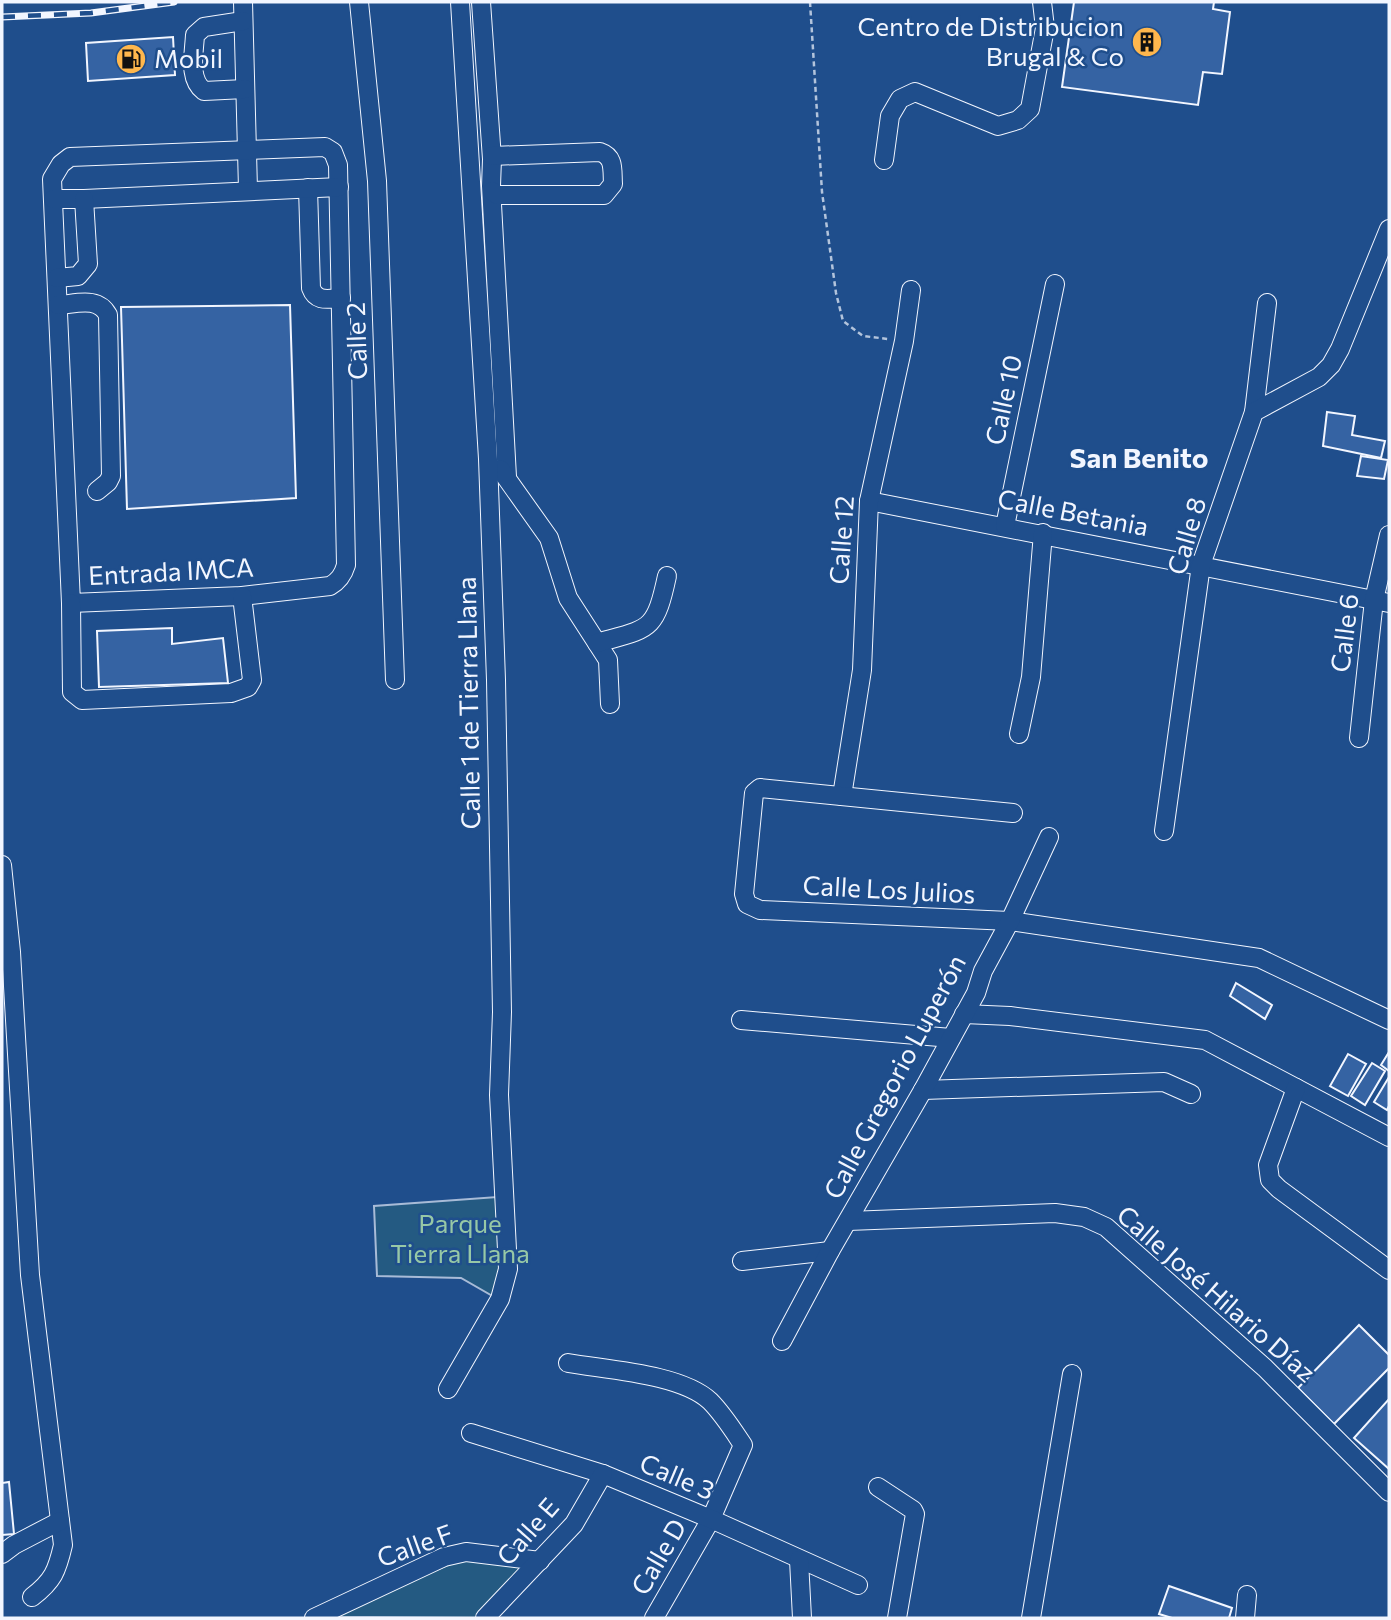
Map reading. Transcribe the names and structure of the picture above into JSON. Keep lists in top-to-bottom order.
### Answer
{
  "streets": {
    "street": [
      "Calle 2",
      "Calle 10",
      "Calle Betania",
      "Calle 8",
      "Calle 12",
      "Entrada IMCA",
      "Calle 6",
      "Calle 1 de Tierra Llana",
      "Calle Los Julios",
      "Calle Gregorio Luperón",
      "Calle José Hilario Díaz",
      "Calle 3",
      "Calle E",
      "Calle F",
      "Calle D"
    ]
  },
  "crossings": [
    ["Calle 10", "Calle Betania"],
    ["Calle Betania", "Calle 8"],
    ["Calle Betania", "Calle 12"],
    ["Calle Betania", "Calle 6"],
    ["Calle 12", "Calle Los Julios"],
    ["Calle Los Julios", "Calle Gregorio Luperón"],
    ["Calle Gregorio Luperón", "Calle José Hilario Díaz"],
    ["Calle 3", "Calle E"],
    ["Calle 3", "Calle D"],
    ["Calle E", "Calle F"]
  ],
  "districts": ["San Benito"],
  "parks": ["Parque Tierra Llana"],
  "places": {
    "building": ["Centro de Distribucion Brugal & Co"],
    "fuel station": ["Mobil"]
  }
}
